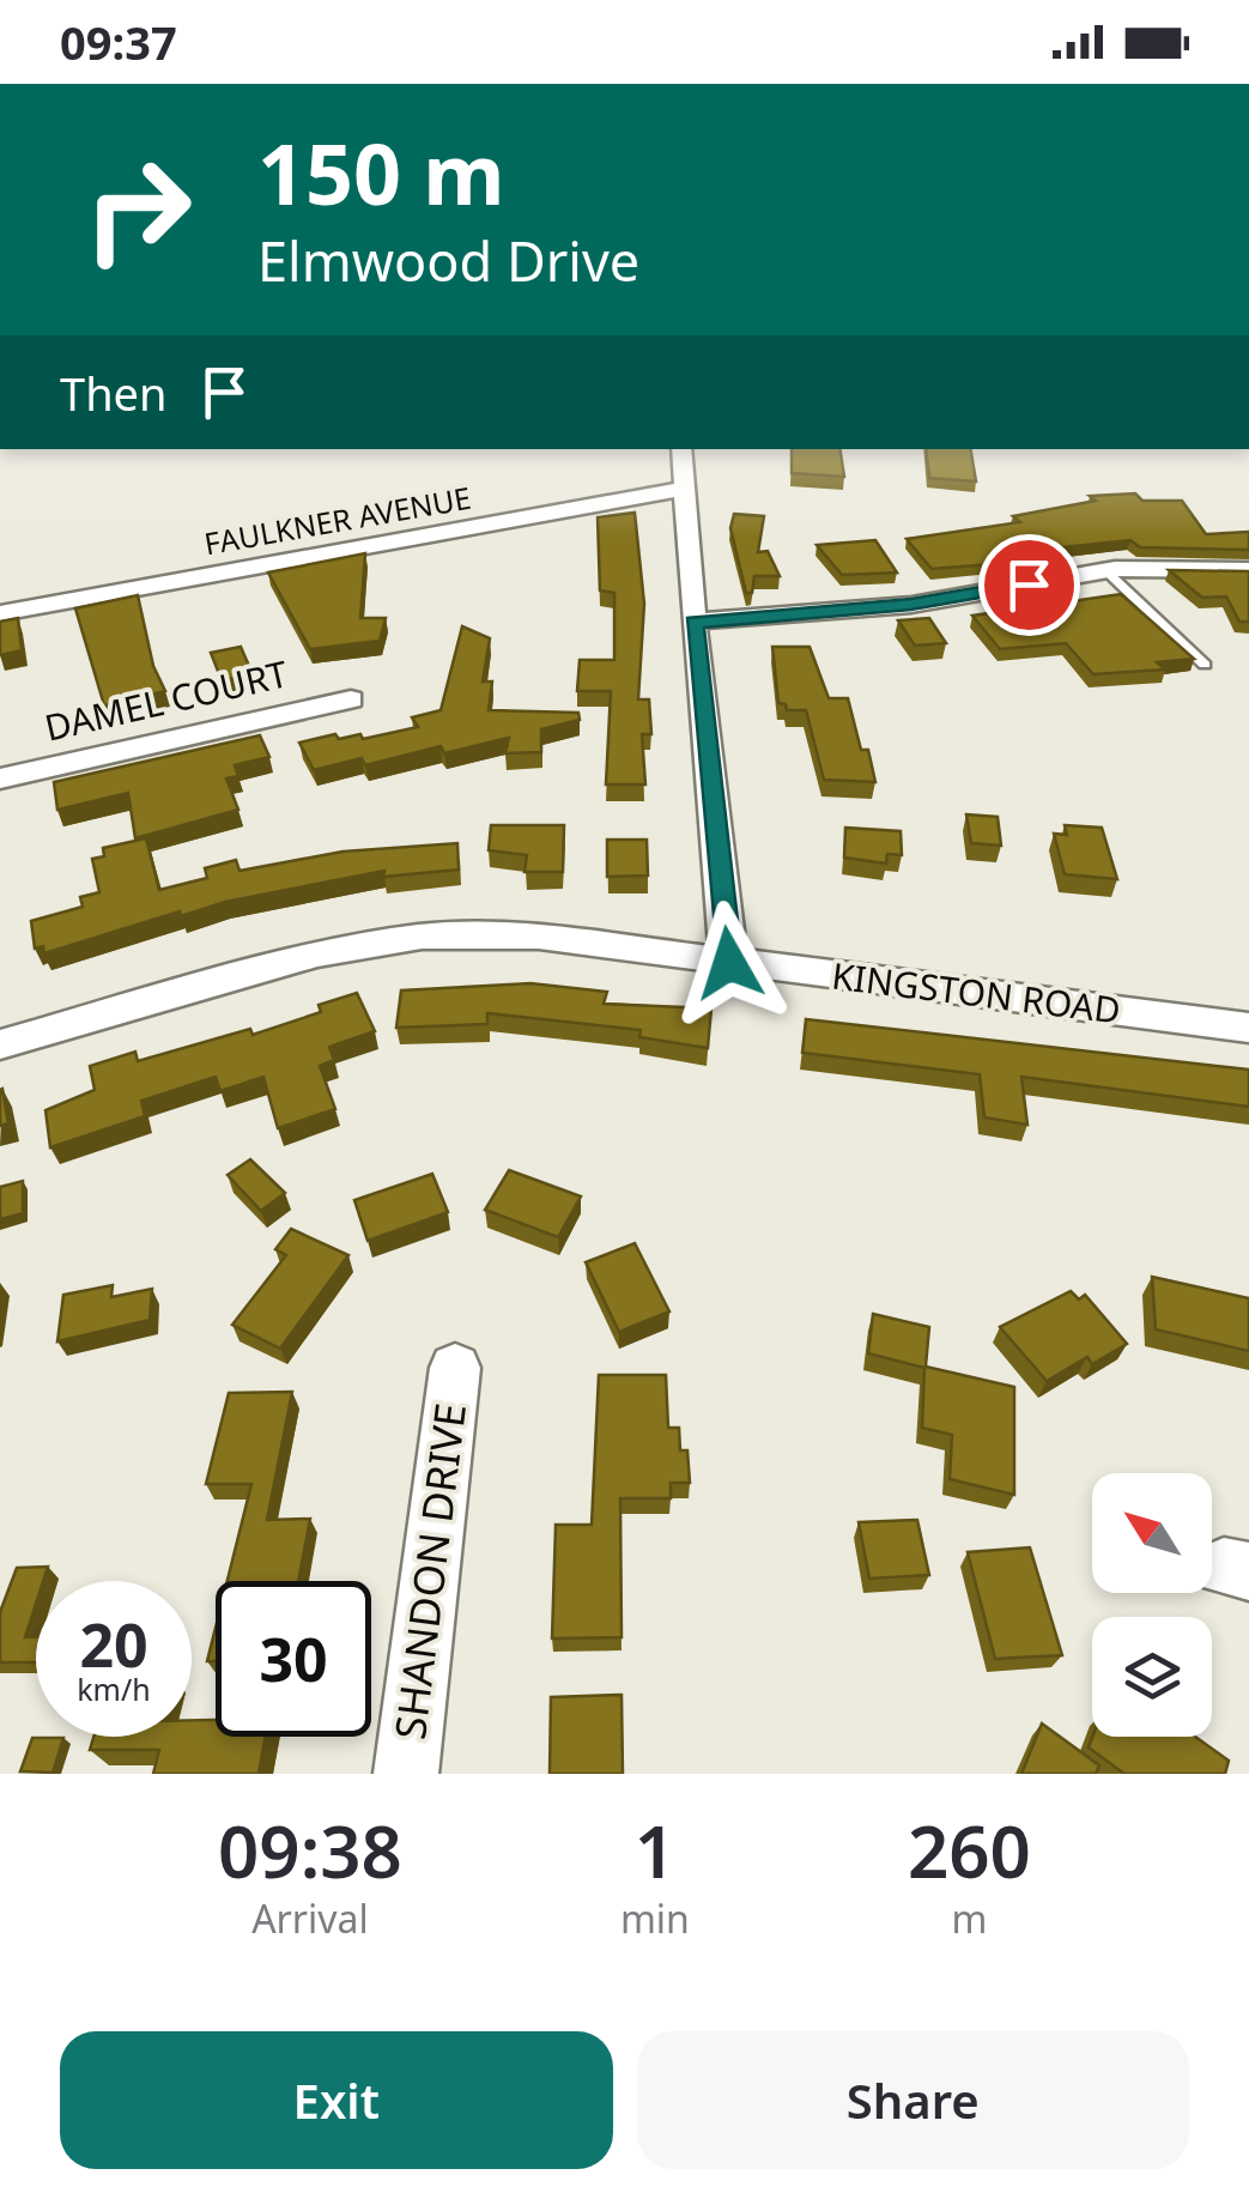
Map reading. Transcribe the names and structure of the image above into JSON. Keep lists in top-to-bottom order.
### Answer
{
  "streets": {
    "street": [
      "FAULKNER AVENUE",
      "DAMEL COURT",
      "KINGSTON ROAD",
      "SHANDON DRIVE"
    ]
  },
  "north": "top left",
  "page": {
    "status": "09:37",
    "turn": ["150 m", "Elmwood Drive"],
    "then": "Then",
    "speed": "20 km/h",
    "limit": "30",
    "eta": [
      "09:38",
      "Arrival",
      "1",
      "min",
      "260",
      "m"
    ],
    "buttons": ["Exit", "Share"]
  }
}
